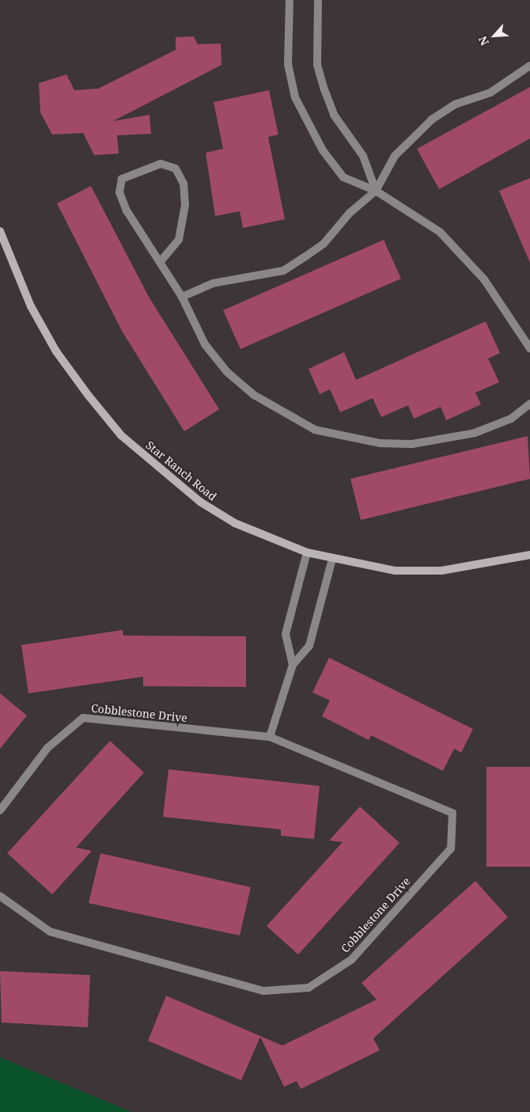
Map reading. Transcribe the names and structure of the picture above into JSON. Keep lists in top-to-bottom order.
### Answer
{
  "streets": {
    "street": ["Star Ranch Road", "Cobblestone Drive"]
  },
  "north": "bottom left"
}
